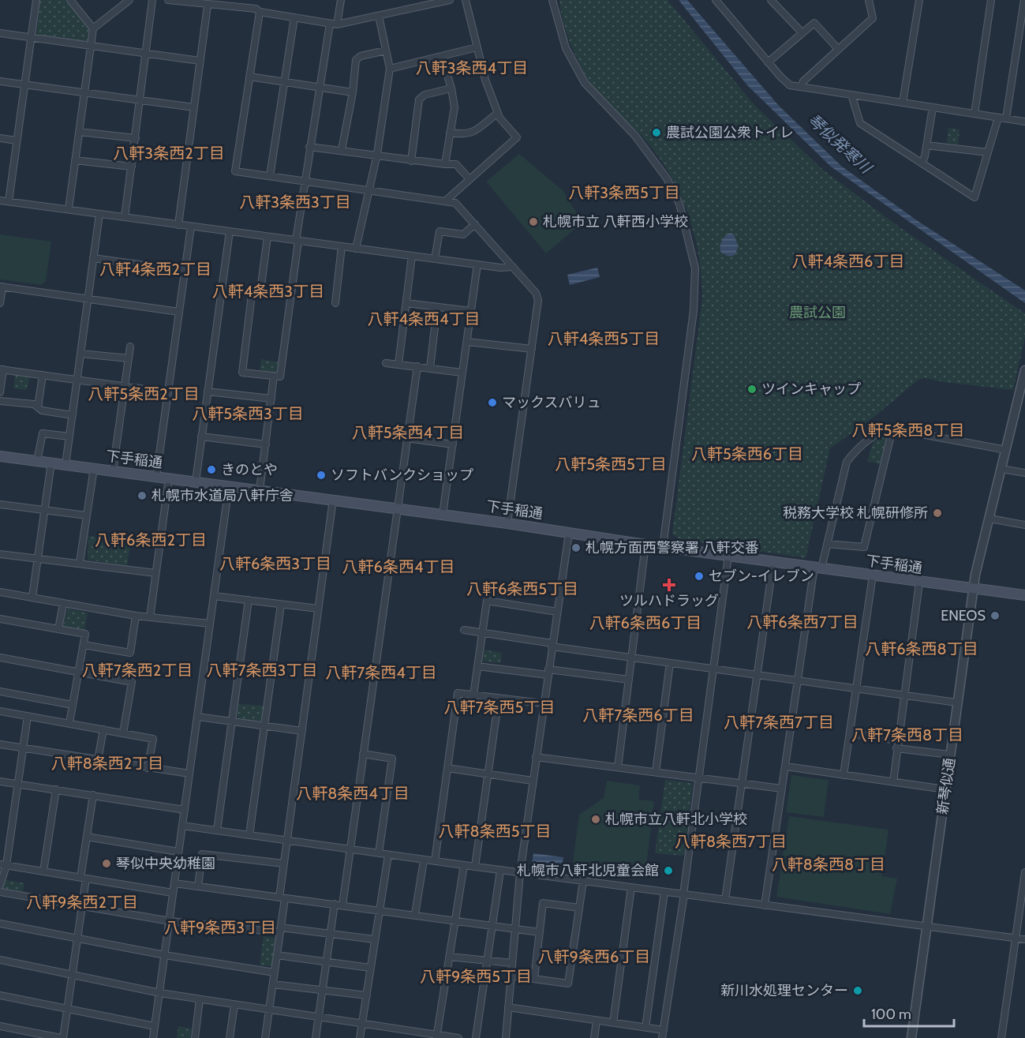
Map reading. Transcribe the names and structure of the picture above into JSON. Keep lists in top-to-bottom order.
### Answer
{
  "streets": {
    "main road": ["下手稲通"],
    "street": ["新琴似通"]
  },
  "crossings": [
    ["下手稲通", "新琴似通"]
  ],
  "districts": [
    "八軒3条西4丁目",
    "八軒3条西2丁目",
    "八軒3条西5丁目",
    "八軒3条西3丁目",
    "八軒4条西6丁目",
    "八軒4条西2丁目",
    "八軒4条西3丁目",
    "八軒4条西4丁目",
    "八軒4条西5丁目",
    "八軒5条西2丁目",
    "八軒5条西3丁目",
    "八軒5条西8丁目",
    "八軒5条西4丁目",
    "八軒5条西6丁目",
    "八軒5条西5丁目",
    "八軒6条西2丁目",
    "八軒6条西3丁目",
    "八軒6条西4丁目",
    "八軒6条西5丁目",
    "八軒6条西7丁目",
    "八軒6条西6丁目",
    "八軒6条西8丁目",
    "八軒7条西2丁目",
    "八軒7条西3丁目",
    "八軒7条西4丁目",
    "八軒7条西5丁目",
    "八軒7条西6丁目",
    "八軒7条西7丁目",
    "八軒7条西8丁目",
    "八軒8条西2丁目",
    "八軒8条西4丁目",
    "八軒8条西5丁目",
    "八軒8条西7丁目",
    "八軒8条西8丁目",
    "八軒9条西2丁目",
    "八軒9条西3丁目",
    "八軒9条西6丁目",
    "八軒9条西5丁目"
  ],
  "water": ["琴似発寒川"],
  "parks": ["農試公園"],
  "places": {
    "other": [
      "農試公園公衆トイレ",
      "札幌市立 八軒西小学校",
      "ツインキャップ",
      "マックスバリュ",
      "きのとや",
      "ソフトバンクショップ",
      "札幌市水道局八軒庁舎",
      "税務大学校 札幌研修所",
      "札幌方面西警察署 八軒交番",
      "セブン-イレブン",
      "ENEOS",
      "札幌市立八軒北小学校",
      "琴似中央幼稚園",
      "札幌市八軒北児童会館",
      "新川水処理センター"
    ],
    "health": ["ツルハドラッグ"]
  },
  "scale_bar": "100 m"
}
